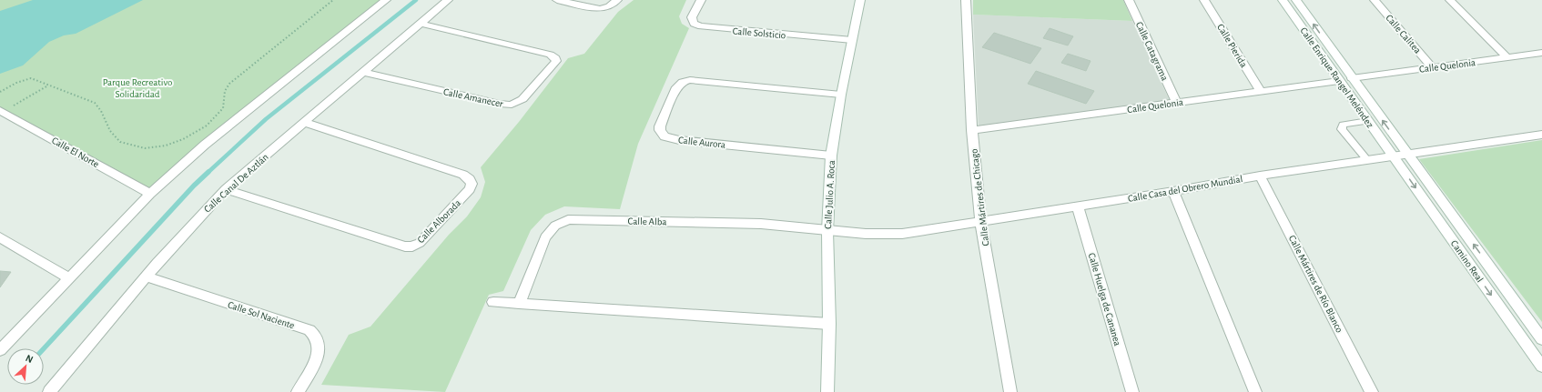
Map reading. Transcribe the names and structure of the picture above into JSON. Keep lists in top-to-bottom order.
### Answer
{
  "streets": {
    "street": [
      "Calle Solsticio",
      "Calle Calitea",
      "Calle Pierida",
      "Calle Catagrama",
      "Calle Quelonia",
      "Calle Enrique Rangel Meléndez",
      "Calle Amanecer",
      "Calle Aurora",
      "Calle El Norte",
      "Calle Canal De Aztlán",
      "Calle Casa del Obrero Mundial",
      "Calle Julio A. Roca",
      "Calle Mártires de Chicago",
      "Calle Alborada",
      "Calle Alba",
      "Camino Real",
      "Calle Mártires de Río Blanco",
      "Calle Huelga de Cananea",
      "Calle Sol Naciente"
    ]
  },
  "crossings": [
    ["Calle Solsticio", "Calle Julio A. Roca"],
    ["Calle Calitea", "Calle Quelonia"],
    ["Calle Pierida", "Calle Quelonia"],
    ["Calle Catagrama", "Calle Quelonia"],
    ["Calle Quelonia", "Calle Enrique Rangel Meléndez"],
    ["Calle Quelonia", "Calle Mártires de Chicago"],
    ["Calle Enrique Rangel Meléndez", "Calle Casa del Obrero Mundial"],
    ["Calle Enrique Rangel Meléndez", "Camino Real"],
    ["Calle Amanecer", "Calle Canal De Aztlán"],
    ["Calle Aurora", "Calle Julio A. Roca"],
    ["Calle Canal De Aztlán", "Calle Alborada"],
    ["Calle Canal De Aztlán", "Calle Sol Naciente"],
    ["Calle Casa del Obrero Mundial", "Calle Julio A. Roca"],
    ["Calle Casa del Obrero Mundial", "Calle Mártires de Chicago"],
    ["Calle Casa del Obrero Mundial", "Calle Alba"],
    ["Calle Casa del Obrero Mundial", "Camino Real"],
    ["Calle Casa del Obrero Mundial", "Calle Mártires de Río Blanco"],
    ["Calle Casa del Obrero Mundial", "Calle Huelga de Cananea"],
    ["Calle Julio A. Roca", "Calle Alba"]
  ],
  "parks": ["Parque Recreativo Solidaridad"],
  "north": "top right"
}
